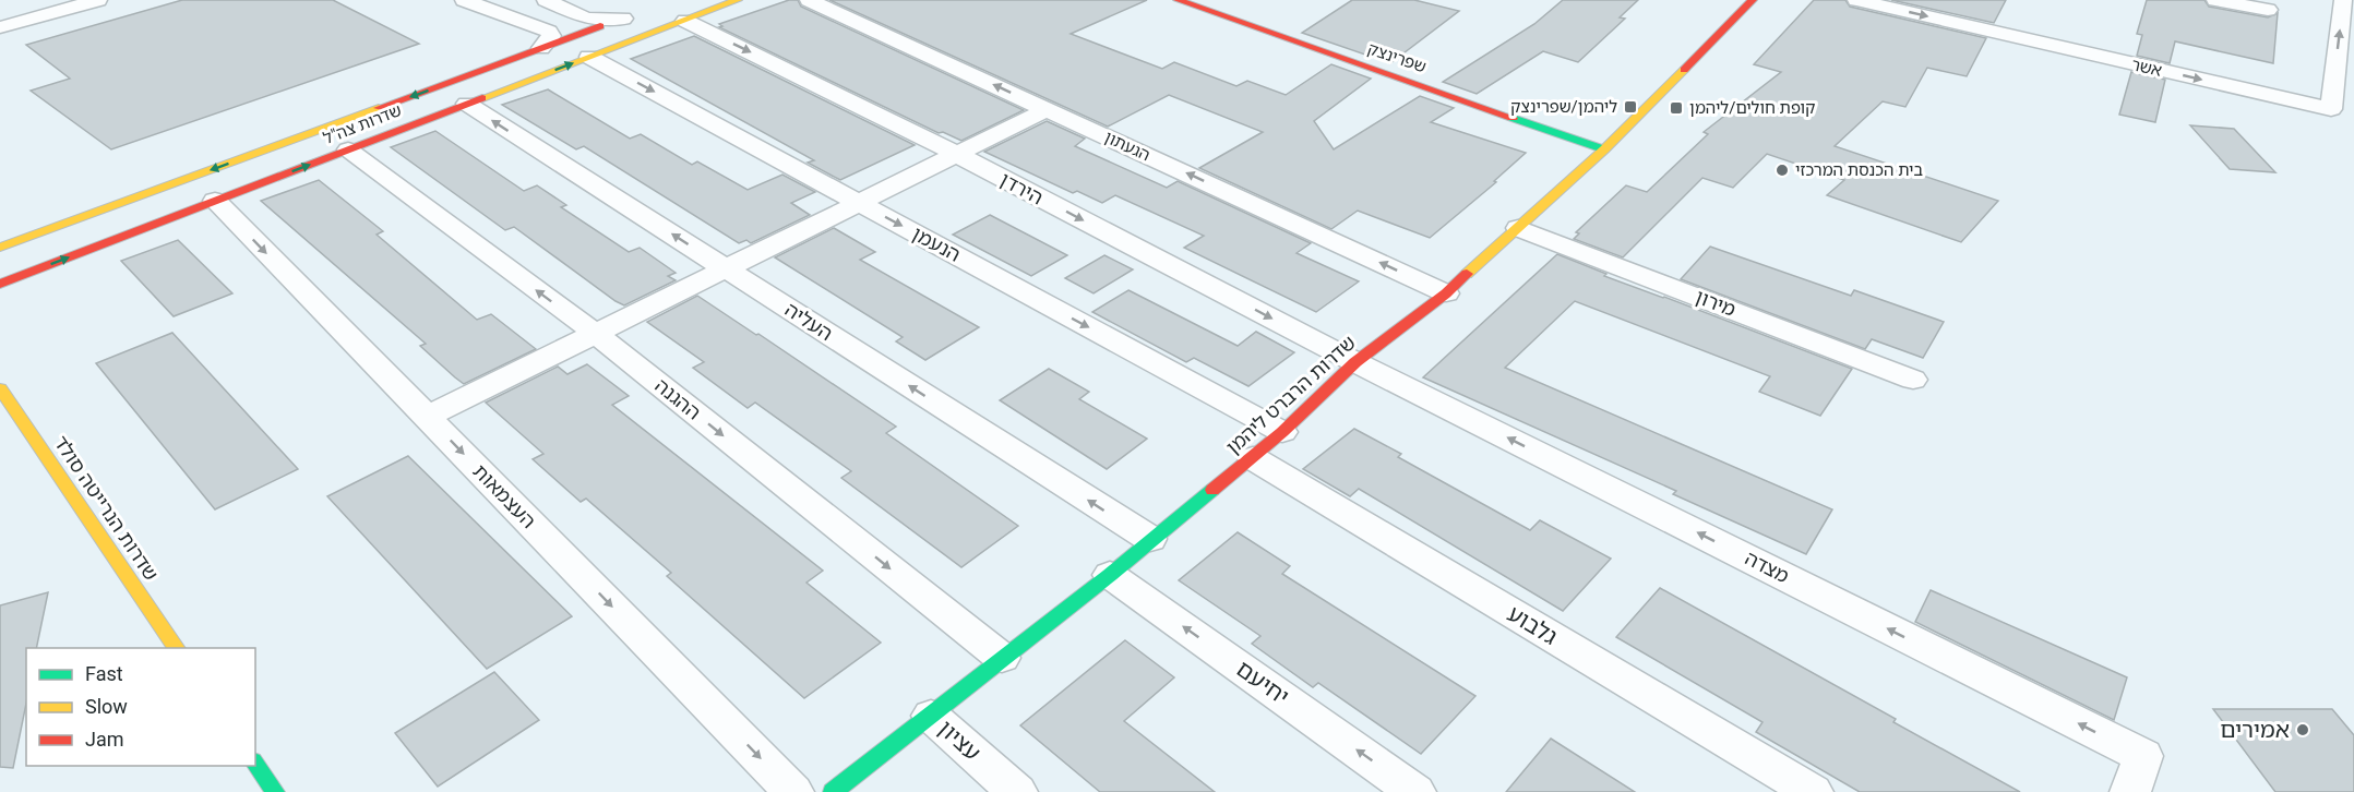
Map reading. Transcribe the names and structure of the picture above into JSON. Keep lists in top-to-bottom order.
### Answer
{
  "streets": {
    "street": [
      "שפרינצק",
      "אשר",
      "שדרות צה\"ל",
      "הגעתון",
      "הירדן",
      "הנעמן",
      "מירון",
      "העליה",
      "שדרות הרברט ליהמן",
      "ההגנה",
      "העצמאות",
      "שדרות הנרייטה סולד",
      "מצדה",
      "גלבוע",
      "יחיעם",
      "עציון"
    ]
  },
  "crossings": [
    ["שפרינצק", "שדרות הרברט ליהמן"],
    ["שדרות צה\"ל", "הירדן"],
    ["שדרות צה\"ל", "הנעמן"],
    ["שדרות צה\"ל", "העליה"],
    ["שדרות צה\"ל", "ההגנה"],
    ["שדרות צה\"ל", "העצמאות"],
    ["הגעתון", "שדרות הרברט ליהמן"],
    ["הירדן", "שדרות הרברט ליהמן"],
    ["הירדן", "מצדה"],
    ["הנעמן", "שדרות הרברט ליהמן"],
    ["מירון", "שדרות הרברט ליהמן"],
    ["העליה", "שדרות הרברט ליהמן"],
    ["שדרות הרברט ליהמן", "ההגנה"],
    ["שדרות הרברט ליהמן", "מצדה"],
    ["שדרות הרברט ליהמן", "גלבוע"],
    ["שדרות הרברט ליהמן", "יחיעם"],
    ["שדרות הרברט ליהמן", "עציון"]
  ],
  "one_way": [
    "אשר",
    "הגעתון",
    "הירדן",
    "הנעמן",
    "העליה",
    "העצמאות",
    "מצדה",
    "יחיעם"
  ],
  "places": {
    "transit": ["ליהמן/שפרינצק", "קופת חולים/ליהמן"],
    "other": ["בית הכנסת המרכזי", "אמירים"]
  },
  "legend": ["Fast", "Slow", "Jam"]
}
